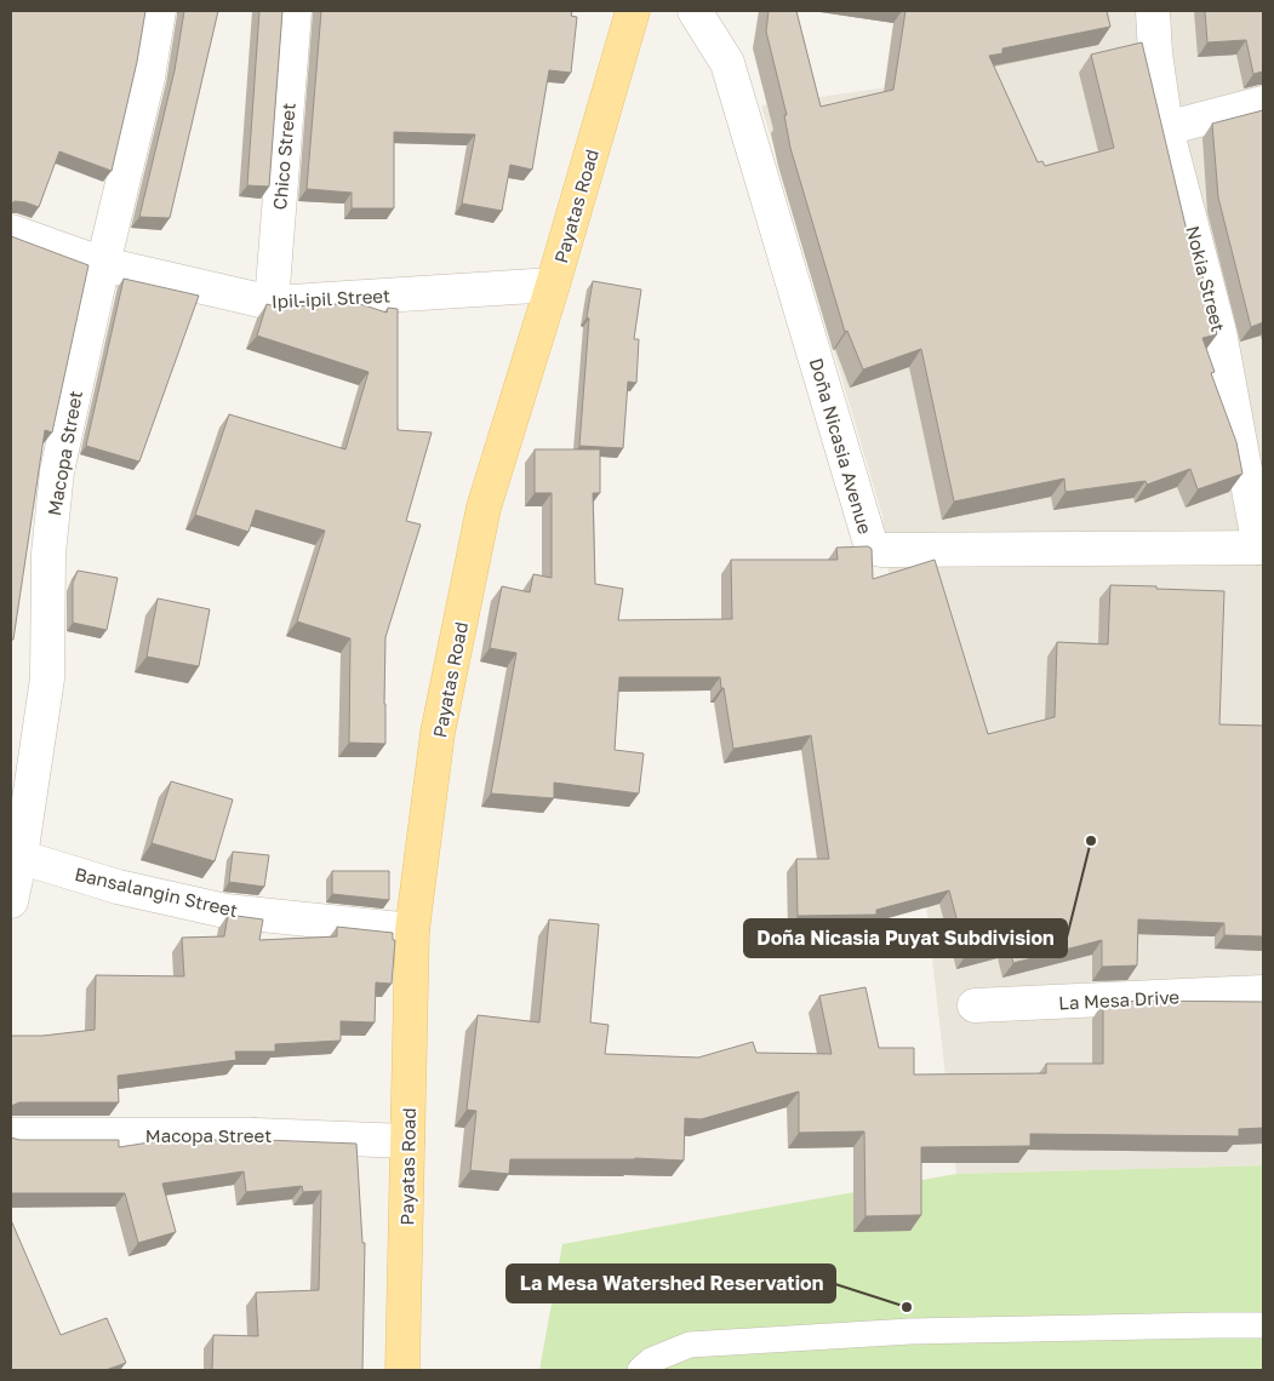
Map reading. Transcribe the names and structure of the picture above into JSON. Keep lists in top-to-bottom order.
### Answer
{
  "streets": {
    "main road": ["Payatas Road"],
    "street": [
      "Chico Street",
      "Nokia Street",
      "Ipil-ipil Street",
      "Doña Nicasia Avenue",
      "Macopa Street",
      "Bansalangin Street",
      "La Mesa Drive"
    ]
  },
  "crossings": [
    ["Chico Street", "Ipil-ipil Street"],
    ["Payatas Road", "Ipil-ipil Street"],
    ["Payatas Road", "Macopa Street"],
    ["Payatas Road", "Bansalangin Street"],
    ["Nokia Street", "Doña Nicasia Avenue"],
    ["Ipil-ipil Street", "Macopa Street"],
    ["Macopa Street", "Bansalangin Street"]
  ],
  "places": ["Doña Nicasia Puyat Subdivision", "La Mesa Watershed Reservation"]
}
